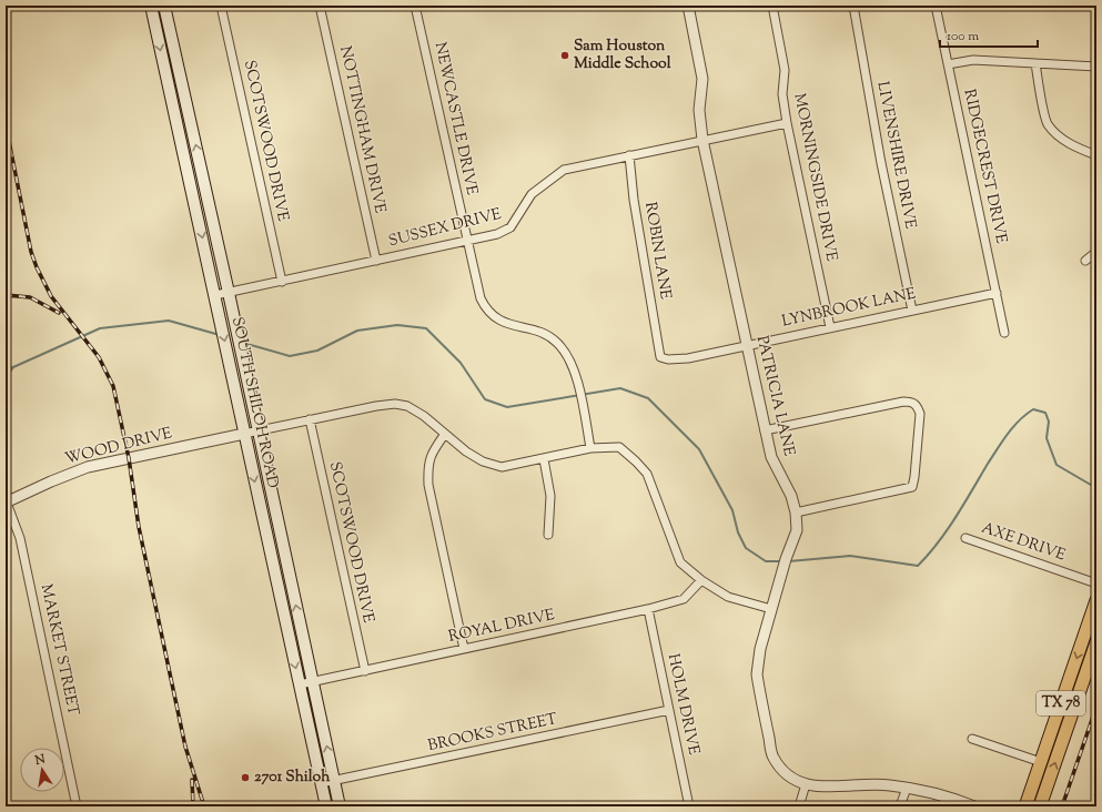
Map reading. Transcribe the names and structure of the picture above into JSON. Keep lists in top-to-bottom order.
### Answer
{
  "streets": {
    "main road": ["SOUTH SHILOH ROAD", "TX 78"],
    "street": [
      "NEWCASTLE DRIVE",
      "NOTTINGHAM DRIVE",
      "SCOTSWOOD DRIVE",
      "LIVENSHIRE DRIVE",
      "RIDGECREST DRIVE",
      "MORNINGSIDE DRIVE",
      "SUSSEX DRIVE",
      "ROBIN LANE",
      "LYNBROOK LANE",
      "PATRICIA LANE",
      "WOOD DRIVE",
      "AXE DRIVE",
      "ROYAL DRIVE",
      "MARKET STREET",
      "HOLM DRIVE",
      "BROOKS STREET"
    ]
  },
  "crossings": [
    ["NEWCASTLE DRIVE", "SUSSEX DRIVE"],
    ["NOTTINGHAM DRIVE", "SUSSEX DRIVE"],
    ["SCOTSWOOD DRIVE", "SUSSEX DRIVE"],
    ["SCOTSWOOD DRIVE", "ROYAL DRIVE"],
    ["LIVENSHIRE DRIVE", "LYNBROOK LANE"],
    ["RIDGECREST DRIVE", "LYNBROOK LANE"],
    ["MORNINGSIDE DRIVE", "SUSSEX DRIVE"],
    ["MORNINGSIDE DRIVE", "LYNBROOK LANE"],
    ["SUSSEX DRIVE", "ROBIN LANE"],
    ["SUSSEX DRIVE", "PATRICIA LANE"],
    ["SUSSEX DRIVE", "SOUTH SHILOH ROAD"],
    ["ROBIN LANE", "LYNBROOK LANE"],
    ["LYNBROOK LANE", "PATRICIA LANE"],
    ["SOUTH SHILOH ROAD", "WOOD DRIVE"],
    ["SOUTH SHILOH ROAD", "ROYAL DRIVE"],
    ["SOUTH SHILOH ROAD", "BROOKS STREET"],
    ["WOOD DRIVE", "MARKET STREET"],
    ["ROYAL DRIVE", "HOLM DRIVE"],
    ["HOLM DRIVE", "BROOKS STREET"]
  ],
  "places": ["Sam Houston Middle School", "2701 Shiloh"],
  "scale_bar": "100 m",
  "north": "top"
}
